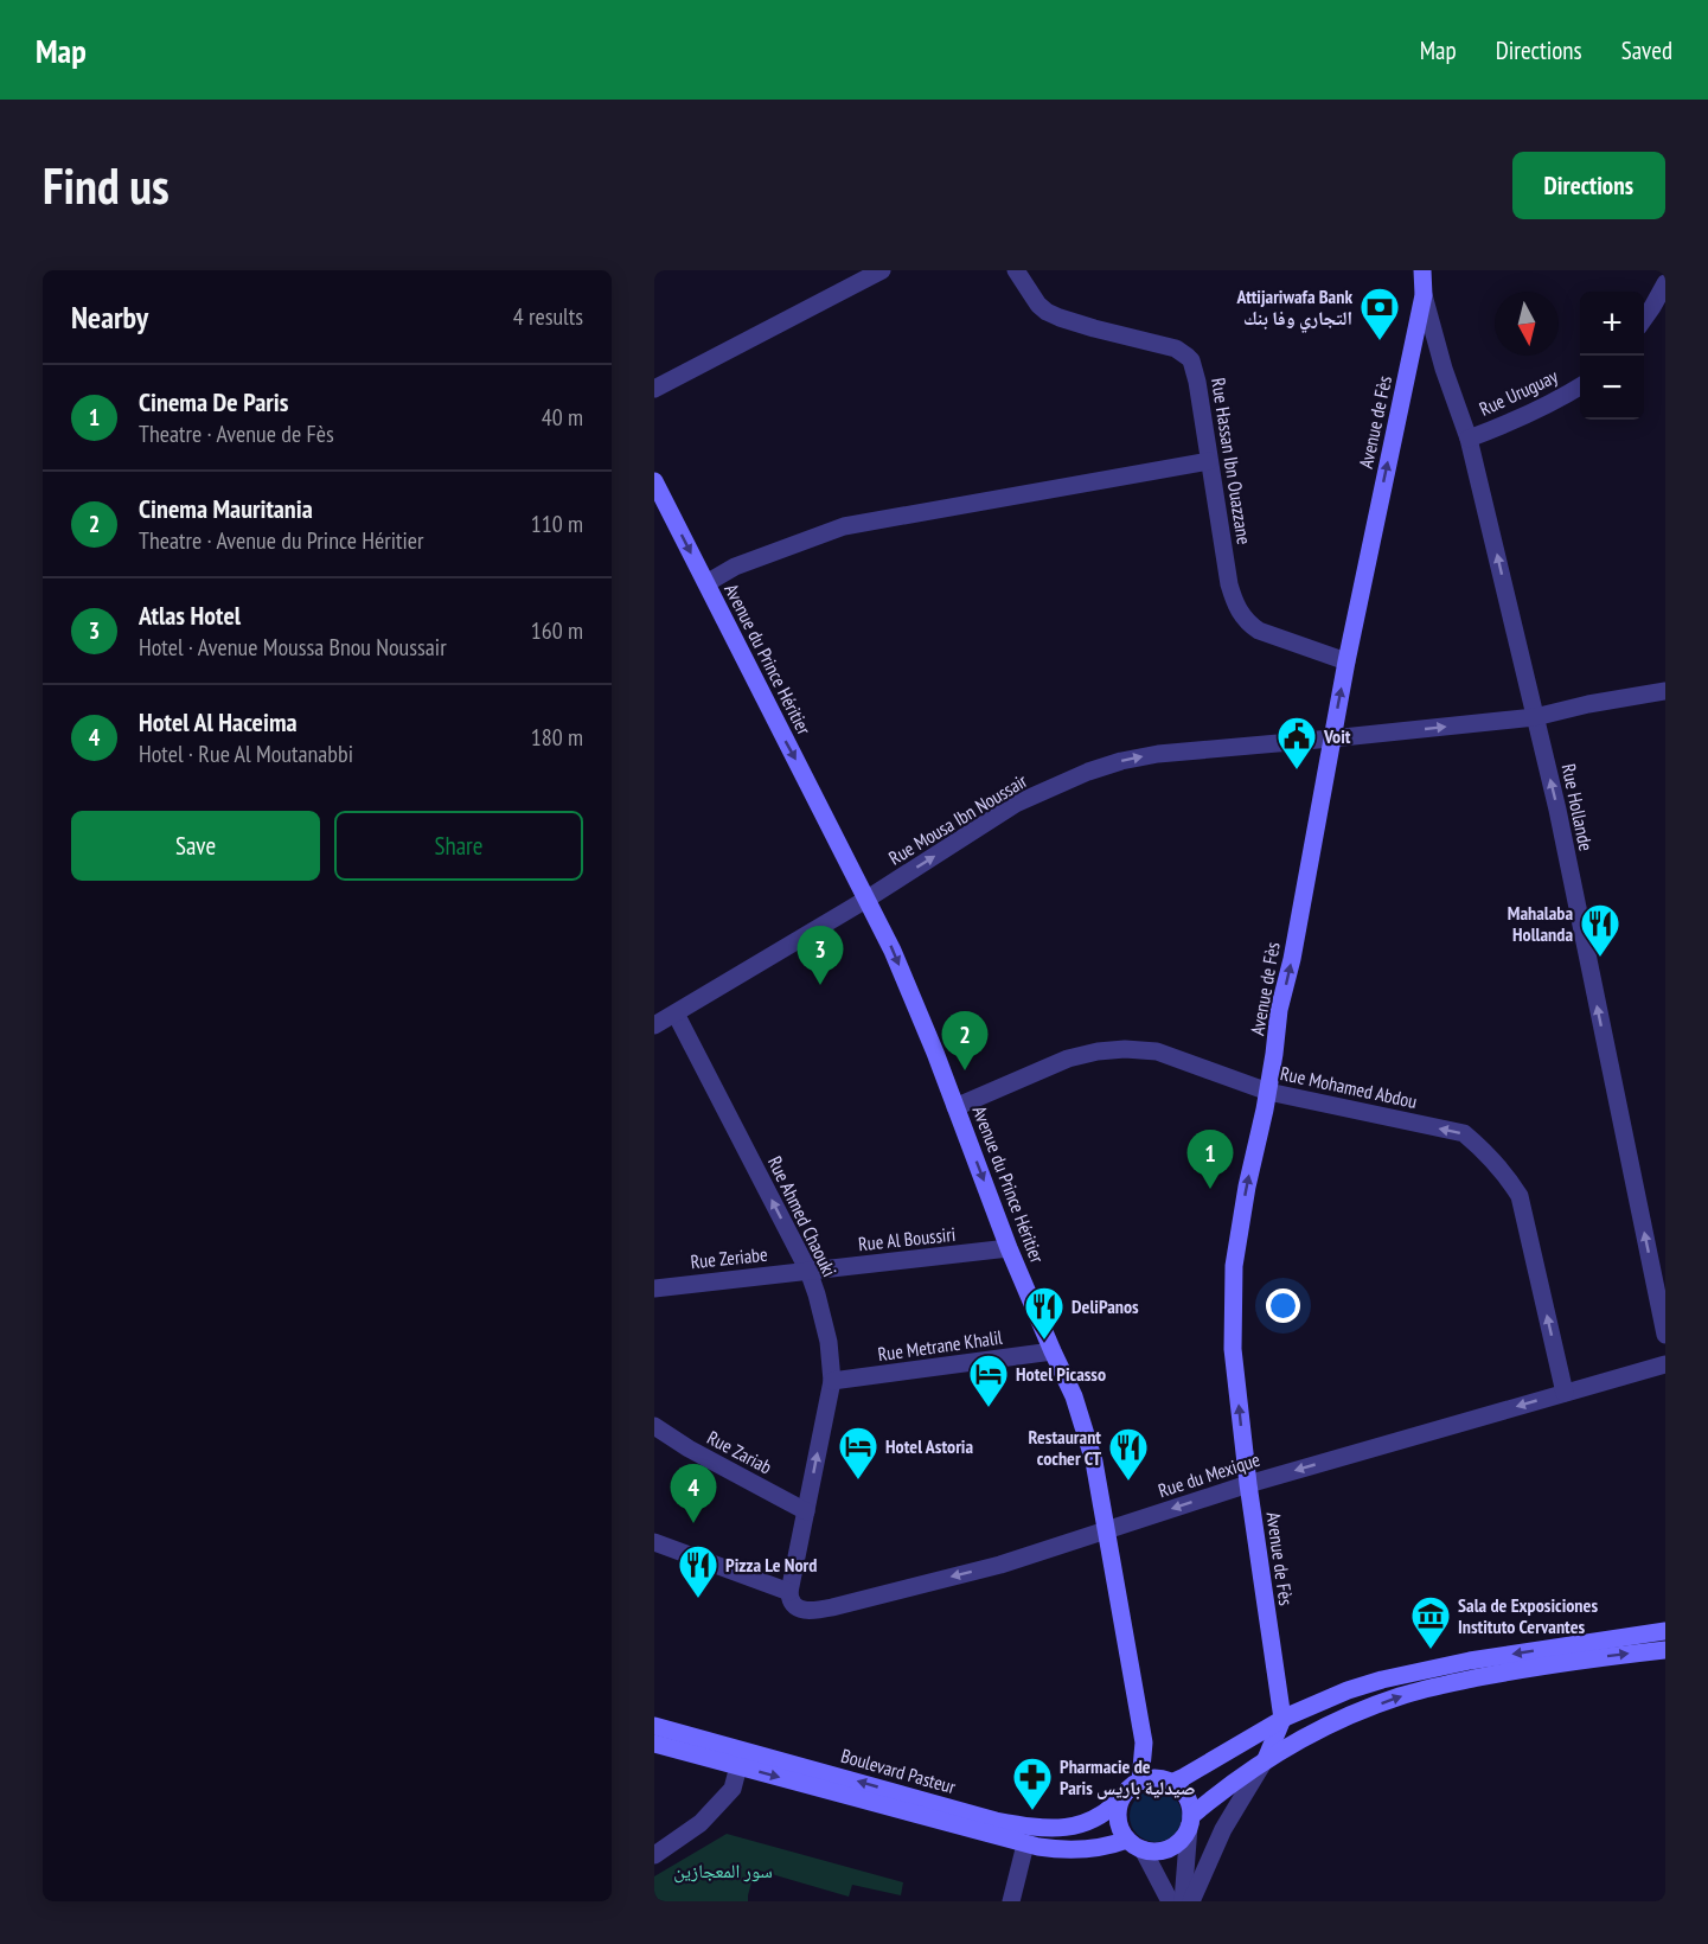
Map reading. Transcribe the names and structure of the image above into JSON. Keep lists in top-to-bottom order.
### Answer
{
  "streets": {
    "street": [
      "Rue Uruguay",
      "Avenue de Fès",
      "Rue Hassan Ibn Ouazzane",
      "Avenue du Prince Héritier",
      "Rue Hollande",
      "Rue Mousa Ibn Noussair",
      "Rue Mohamed Abdou",
      "Rue Ahmed Chaouki",
      "Rue Al Boussiri",
      "Rue Zeriabe",
      "Rue Metrane Khalil",
      "Rue Zariab",
      "Rue du Mexique",
      "Boulevard Pasteur"
    ]
  },
  "crossings": [
    ["Rue Uruguay", "Rue Hollande"],
    ["Avenue de Fès", "Rue Hassan Ibn Ouazzane"],
    ["Avenue de Fès", "Rue Hollande"],
    ["Avenue de Fès", "Rue Mousa Ibn Noussair"],
    ["Avenue de Fès", "Rue Mohamed Abdou"],
    ["Avenue de Fès", "Rue du Mexique"],
    ["Avenue du Prince Héritier", "Rue Mousa Ibn Noussair"],
    ["Avenue du Prince Héritier", "Rue Mohamed Abdou"],
    ["Avenue du Prince Héritier", "Rue Al Boussiri"],
    ["Avenue du Prince Héritier", "Rue Metrane Khalil"],
    ["Avenue du Prince Héritier", "Rue du Mexique"],
    ["Avenue du Prince Héritier", "Boulevard Pasteur"],
    ["Rue Hollande", "Rue Mousa Ibn Noussair"],
    ["Rue Mousa Ibn Noussair", "Rue Ahmed Chaouki"],
    ["Rue Mohamed Abdou", "Rue du Mexique"],
    ["Rue Ahmed Chaouki", "Rue Al Boussiri"],
    ["Rue Ahmed Chaouki", "Rue Zeriabe"],
    ["Rue Ahmed Chaouki", "Rue Metrane Khalil"],
    ["Rue Ahmed Chaouki", "Rue Zariab"],
    ["Rue Ahmed Chaouki", "Rue du Mexique"],
    ["Rue Al Boussiri", "Rue Zeriabe"]
  ],
  "one_way": [
    "Avenue de Fès",
    "Avenue du Prince Héritier",
    "Rue Hollande",
    "Rue Mousa Ibn Noussair",
    "Rue Mohamed Abdou",
    "Rue Ahmed Chaouki",
    "Rue du Mexique"
  ],
  "parks": ["سور المعجازين"],
  "places": {
    "bank": ["Attijariwafa Bank التجاري وفا بنك"],
    "public building": ["Voit"],
    "restaurant": [
      "Mahalaba Hollanda",
      "DeliPanos",
      "Restaurant cocher CT",
      "Pizza Le Nord"
    ],
    "hotel": ["Hotel Picasso", "Hotel Astoria"],
    "museum": ["Sala de Exposiciones Instituto Cervantes"],
    "pharmacy": ["Pharmacie de Paris صيدلية باريس"]
  },
  "north": "bottom",
  "page": {
    "header": "Map",
    "nav": ["Map", "Directions", "Saved"],
    "buttons": [
      "Directions",
      ["Save", "Share"]
    ],
    "title": "Find us",
    "heading": ["Nearby", "4 results"],
    "map_buttons": ["+", "−"],
    "list": [
      {
        "mark": "1",
        "name": "Cinema De Paris",
        "note": "Theatre · Avenue de Fès",
        "value": "40 m"
      },
      {
        "mark": "2",
        "name": "Cinema Mauritania",
        "note": "Theatre · Avenue du Prince Héritier",
        "value": "110 m"
      },
      {
        "mark": "3",
        "name": "Atlas Hotel",
        "note": "Hotel · Avenue Moussa Bnou Noussair",
        "value": "160 m"
      },
      {
        "mark": "4",
        "name": "Hotel Al Haceima",
        "note": "Hotel · Rue Al Moutanabbi",
        "value": "180 m"
      }
    ],
    "pins": [
      "3",
      "2",
      "1",
      "4"
    ]
  }
}
